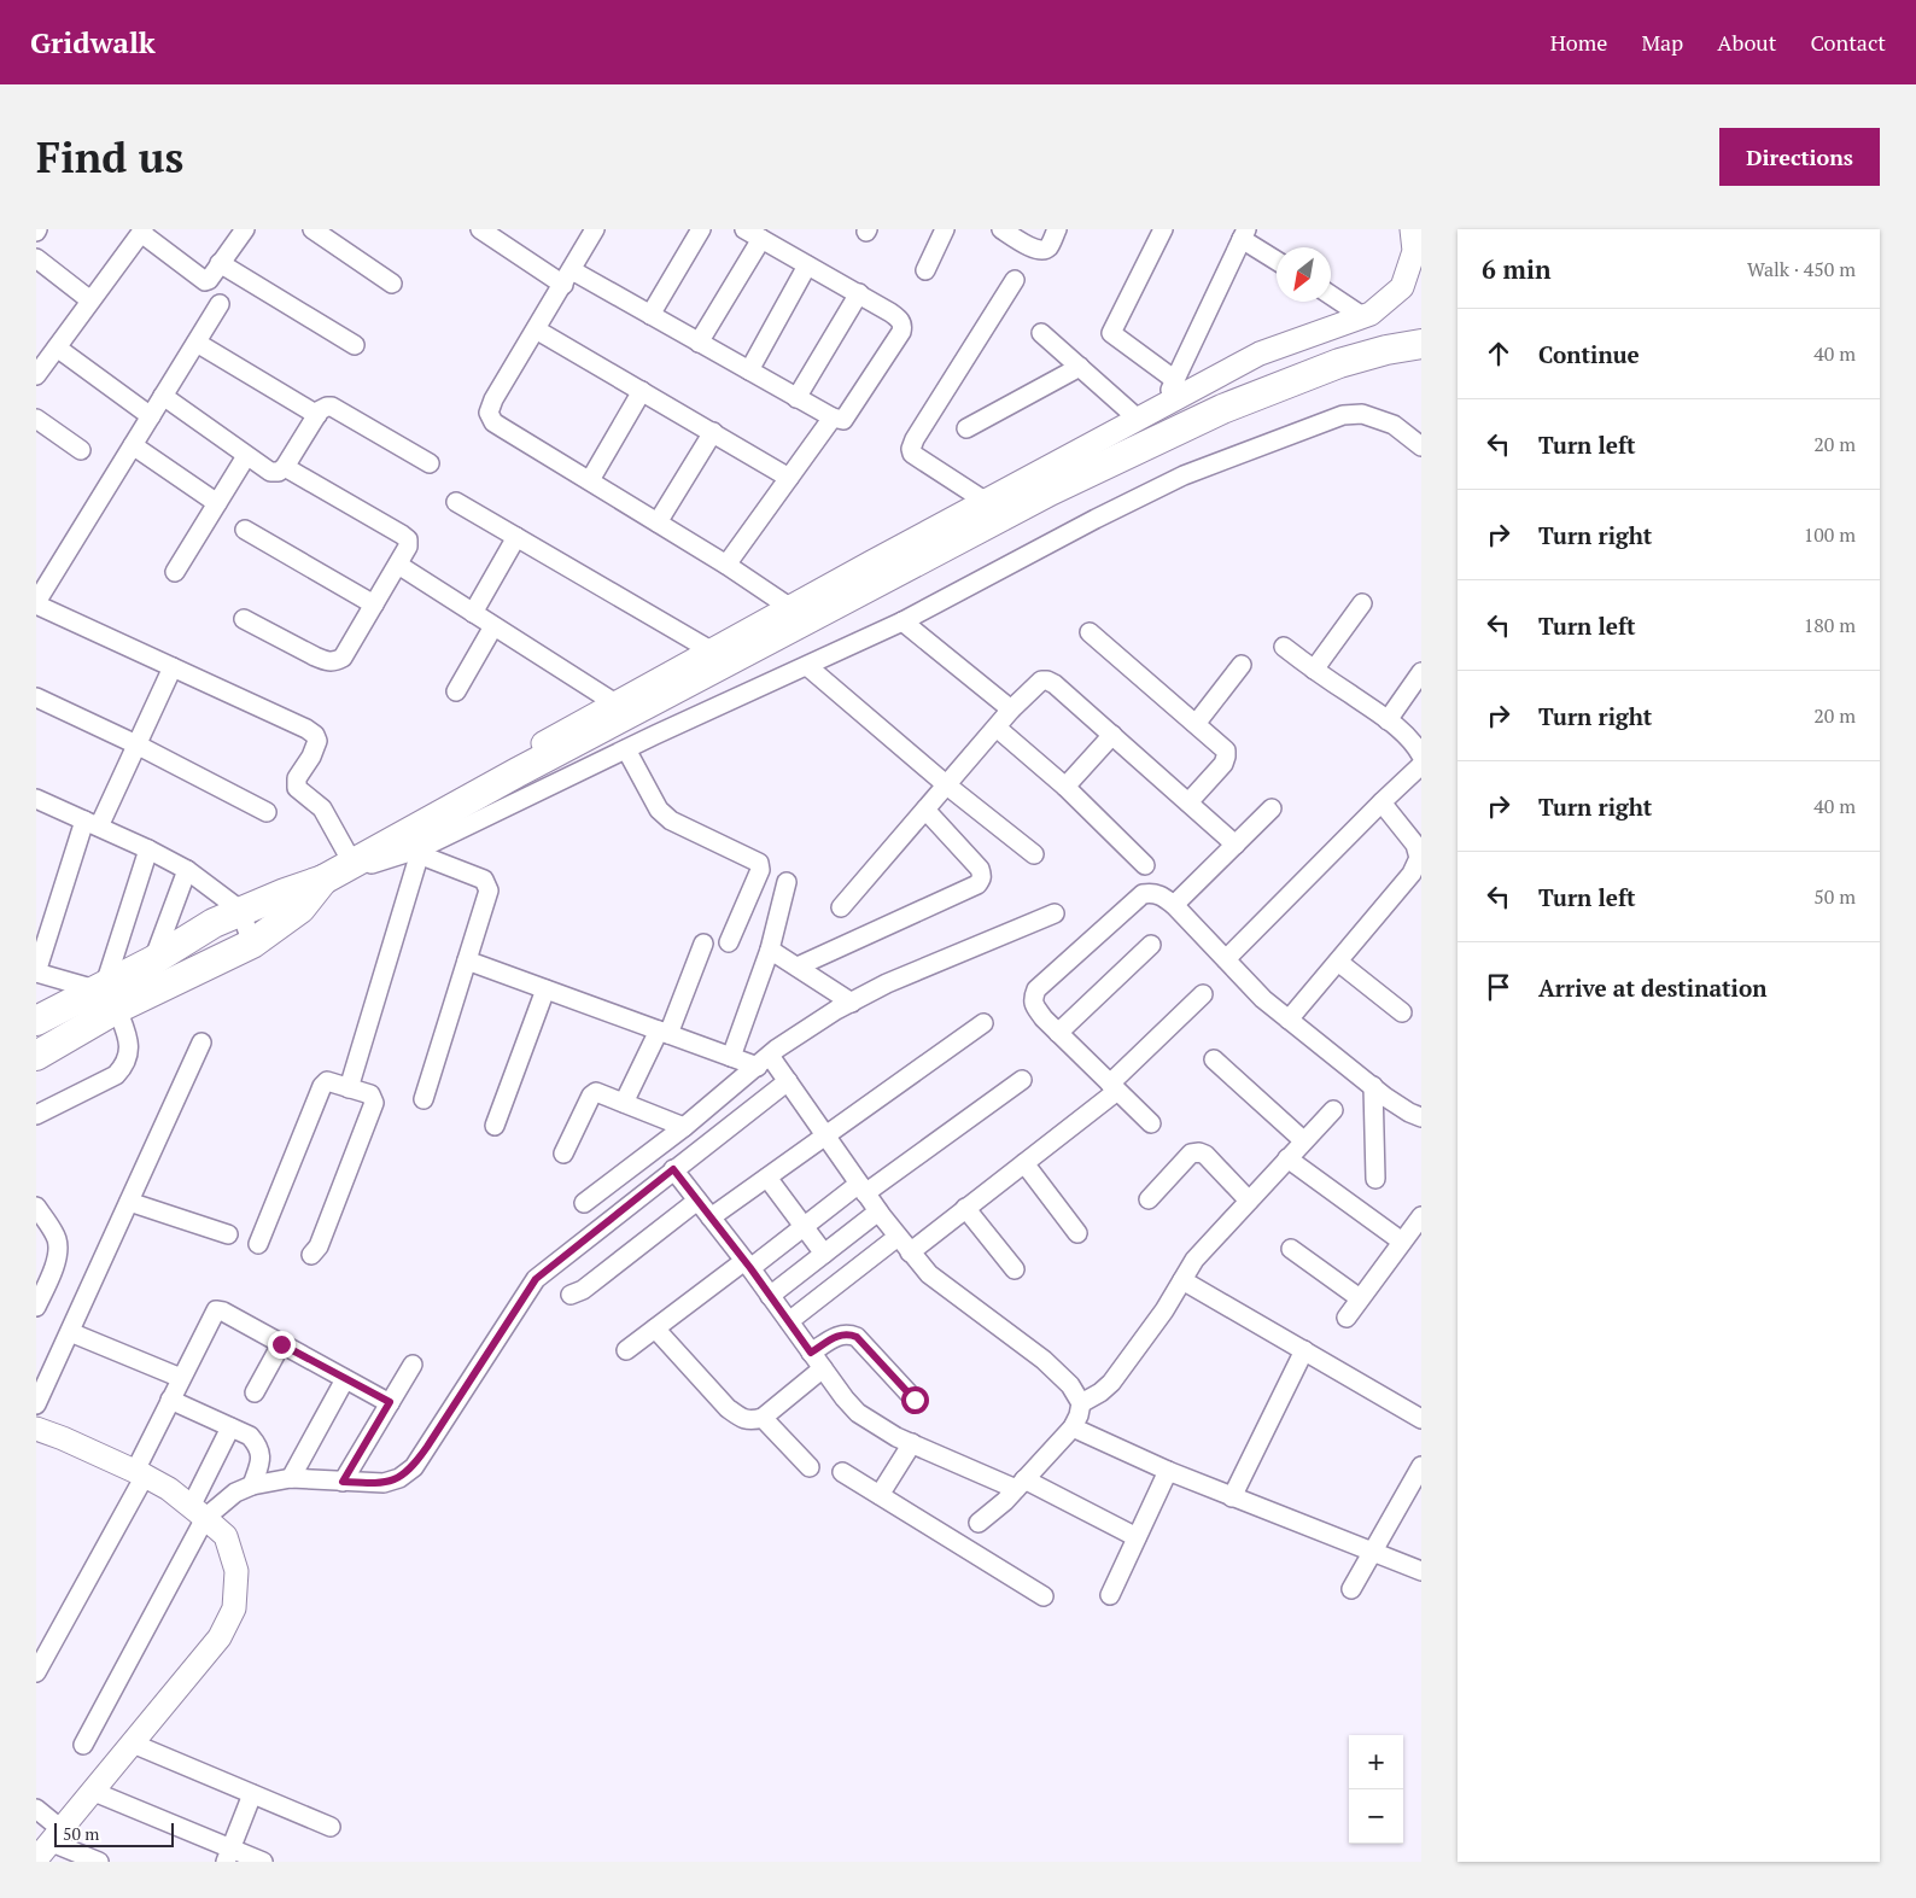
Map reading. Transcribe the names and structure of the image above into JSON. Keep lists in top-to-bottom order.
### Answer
{
  "scale_bar": "50 m",
  "north": "bottom left",
  "page": {
    "header": "Gridwalk",
    "nav": [
      "Home",
      "Map",
      "About",
      "Contact"
    ],
    "buttons": "Directions",
    "title": "Find us",
    "heading": ["6 min", "Walk · 450 m"],
    "list": [
      ["Continue", "40 m"],
      ["Turn left", "20 m"],
      ["Turn right", "100 m"],
      ["Turn left", "180 m"],
      ["Turn right", "20 m"],
      ["Turn right", "40 m"],
      ["Turn left", "50 m"],
      "Arrive at destination"
    ],
    "map_buttons": ["+", "−"],
    "scale": "50 m"
  }
}
